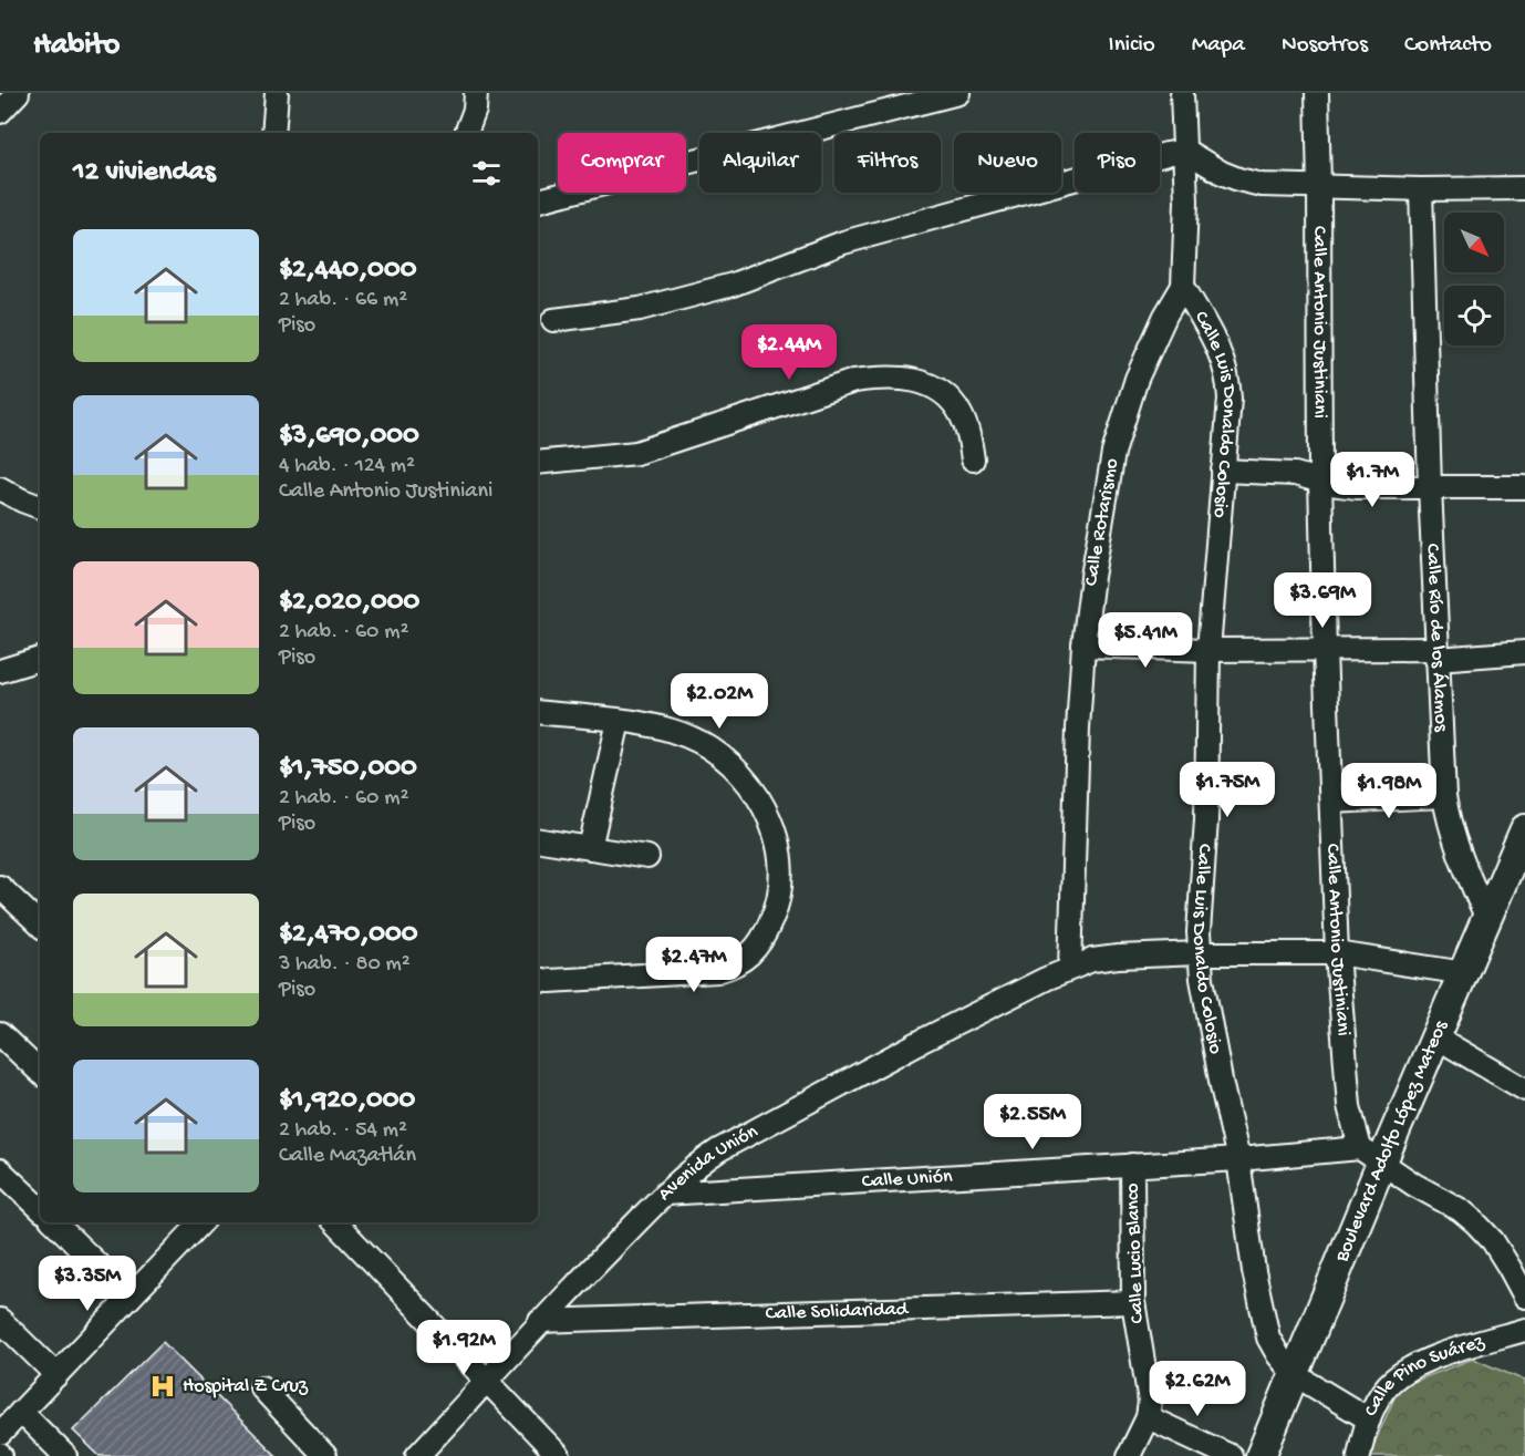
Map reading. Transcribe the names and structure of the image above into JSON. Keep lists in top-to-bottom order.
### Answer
{
  "streets": {
    "main road": ["Boulevard Adolfo López Mateos"],
    "street": [
      "Calle Antonio Justiniani",
      "Calle Luis Donaldo Colosio",
      "Calle Rotarismo",
      "Calle Río de los Álamos",
      "Avenida Unión",
      "Calle Unión",
      "Calle Lucio Blanco",
      "Calle Solidaridad",
      "Calle Pino Suárez"
    ]
  },
  "crossings": [
    ["Calle Antonio Justiniani", "Boulevard Adolfo López Mateos"],
    ["Calle Antonio Justiniani", "Avenida Unión"],
    ["Calle Antonio Justiniani", "Calle Unión"],
    ["Calle Luis Donaldo Colosio", "Calle Rotarismo"],
    ["Calle Luis Donaldo Colosio", "Boulevard Adolfo López Mateos"],
    ["Calle Luis Donaldo Colosio", "Avenida Unión"],
    ["Calle Luis Donaldo Colosio", "Calle Unión"],
    ["Calle Rotarismo", "Avenida Unión"],
    ["Calle Río de los Álamos", "Boulevard Adolfo López Mateos"],
    ["Boulevard Adolfo López Mateos", "Avenida Unión"],
    ["Boulevard Adolfo López Mateos", "Calle Unión"],
    ["Avenida Unión", "Calle Unión"],
    ["Avenida Unión", "Calle Solidaridad"],
    ["Calle Unión", "Calle Lucio Blanco"],
    ["Calle Lucio Blanco", "Calle Solidaridad"]
  ],
  "places": {
    "hospital": ["Hospital Z Cruz"]
  },
  "north": "bottom right",
  "page": {
    "header": "Habito",
    "nav": [
      "Inicio",
      "Mapa",
      "Nosotros",
      "Contacto"
    ],
    "chip": [
      "Comprar",
      "Alquilar",
      "Filtros",
      "Nuevo",
      "Piso"
    ],
    "heading": "12 viviendas",
    "list": [
      {
        "name": "$2,440,000",
        "note": "2 hab. · 66 m² · Piso"
      },
      {
        "name": "$3,690,000",
        "note": "4 hab. · 124 m² · Calle Antonio Justiniani"
      },
      {
        "name": "$2,020,000",
        "note": "2 hab. · 60 m² · Piso"
      },
      {
        "name": "$1,750,000",
        "note": "2 hab. · 60 m² · Piso"
      },
      {
        "name": "$2,470,000",
        "note": "3 hab. · 80 m² · Piso"
      },
      {
        "name": "$1,920,000",
        "note": "2 hab. · 54 m² · Calle Mazatlán"
      }
    ],
    "price": [
      "$2.44M",
      "$1.7M",
      "$3.69M",
      "$5.41M",
      "$2.02M",
      "$1.75M",
      "$1.98M",
      "$2.47M",
      "$2.55M",
      "$3.35M",
      "$1.92M",
      "$2.62M"
    ]
  }
}
